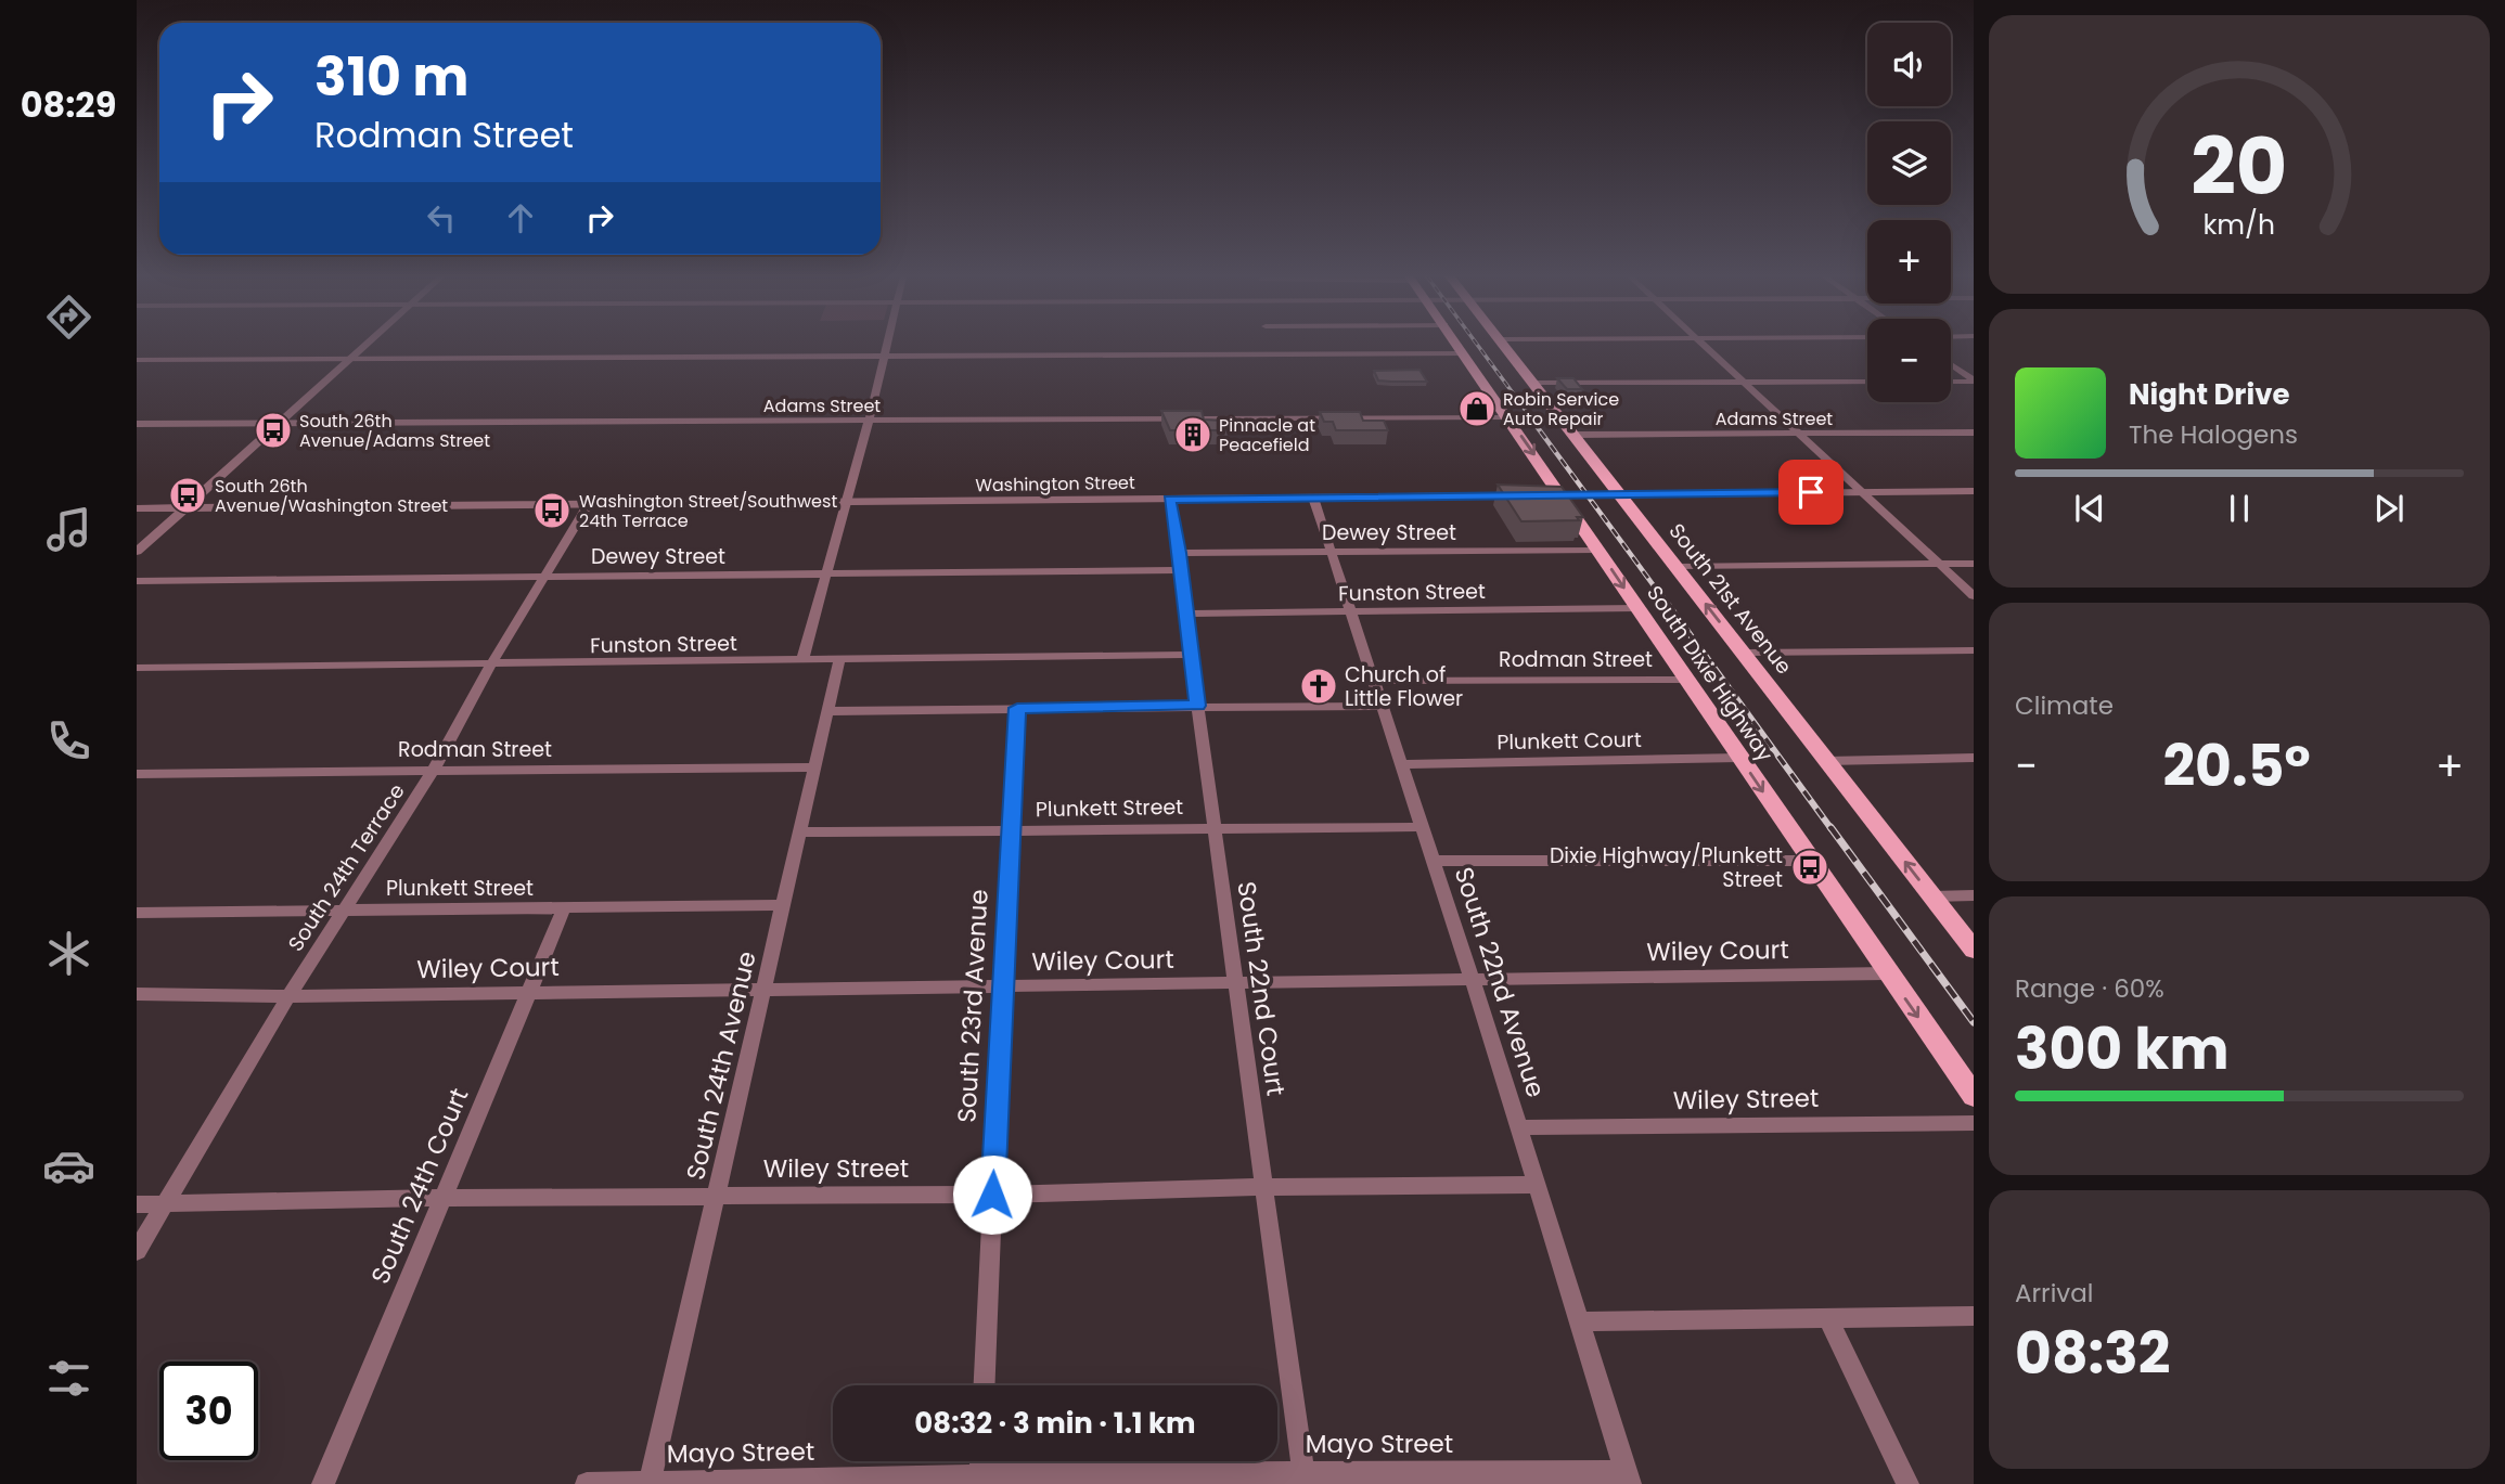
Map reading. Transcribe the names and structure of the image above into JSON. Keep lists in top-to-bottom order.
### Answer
{
  "streets": {
    "main road": ["South 21st Avenue", "South Dixie Highway"],
    "street": [
      "Adams Street",
      "Washington Street",
      "Dewey Street",
      "Funston Street",
      "Rodman Street",
      "Plunkett Court",
      "Plunkett Street",
      "South 24th Terrace",
      "Wiley Court",
      "South 22nd Avenue",
      "South 22nd Court",
      "South 23rd Avenue",
      "South 24th Avenue",
      "Wiley Street",
      "South 24th Court",
      "Mayo Street"
    ]
  },
  "crossings": [
    ["Adams Street", "South 21st Avenue"],
    ["Adams Street", "South Dixie Highway"],
    ["Washington Street", "South 21st Avenue"],
    ["Washington Street", "South Dixie Highway"],
    ["Washington Street", "South 24th Terrace"],
    ["Washington Street", "South 22nd Avenue"],
    ["Washington Street", "South 22nd Court"],
    ["Dewey Street", "South Dixie Highway"],
    ["Dewey Street", "South 24th Terrace"],
    ["Dewey Street", "South 22nd Avenue"],
    ["Dewey Street", "South 22nd Court"],
    ["Funston Street", "South Dixie Highway"],
    ["Funston Street", "South 24th Terrace"],
    ["Funston Street", "South 22nd Avenue"],
    ["Funston Street", "South 22nd Court"],
    ["Funston Street", "South 24th Avenue"],
    ["Rodman Street", "South Dixie Highway"],
    ["Rodman Street", "South 24th Terrace"],
    ["Rodman Street", "South 22nd Avenue"],
    ["Rodman Street", "South 24th Avenue"],
    ["South Dixie Highway", "Plunkett Court"],
    ["South Dixie Highway", "Wiley Court"],
    ["Plunkett Court", "South 22nd Avenue"],
    ["Plunkett Street", "South 24th Terrace"],
    ["Plunkett Street", "South 22nd Avenue"],
    ["Plunkett Street", "South 22nd Court"],
    ["Plunkett Street", "South 23rd Avenue"],
    ["Plunkett Street", "South 24th Avenue"],
    ["Plunkett Street", "South 24th Court"],
    ["South 24th Terrace", "Wiley Court"],
    ["South 24th Terrace", "Wiley Street"],
    ["Wiley Court", "South 22nd Avenue"],
    ["Wiley Court", "South 22nd Court"],
    ["Wiley Court", "South 23rd Avenue"],
    ["Wiley Court", "South 24th Avenue"],
    ["Wiley Court", "South 24th Court"],
    ["South 22nd Avenue", "Wiley Street"],
    ["South 22nd Avenue", "Mayo Street"],
    ["South 22nd Court", "Wiley Street"],
    ["South 22nd Court", "Mayo Street"],
    ["South 23rd Avenue", "Wiley Street"],
    ["South 24th Avenue", "Wiley Street"],
    ["South 24th Avenue", "Mayo Street"],
    ["Wiley Street", "South 24th Court"]
  ],
  "one_way": ["South 21st Avenue", "South Dixie Highway"],
  "places": {
    "shop": ["Robin Service Auto Repair"],
    "bus stop": [
      "South 26th Avenue/Adams Street",
      "South 26th Avenue/Washington Street",
      "Washington Street/Southwest 24th Terrace",
      "Dixie Highway/Plunkett Street"
    ],
    "building": ["Pinnacle at Peacefield"],
    "church": ["Church of Little Flower"]
  },
  "page": {
    "tabs": "08:29",
    "map_buttons": ["+", "−"],
    "turn": ["310 m", "Rodman Street"],
    "song": ["Night Drive", "The Halogens"],
    "tile": [
      "Climate",
      ["Range · 60%", "300 km"],
      ["Arrival", "08:32"]
    ],
    "heat": ["−", "20.5°", "+"],
    "limit": "30",
    "trip": "08:32 · 3 min · 1.1 km",
    "gauge": ["20", "km/h"]
  }
}
